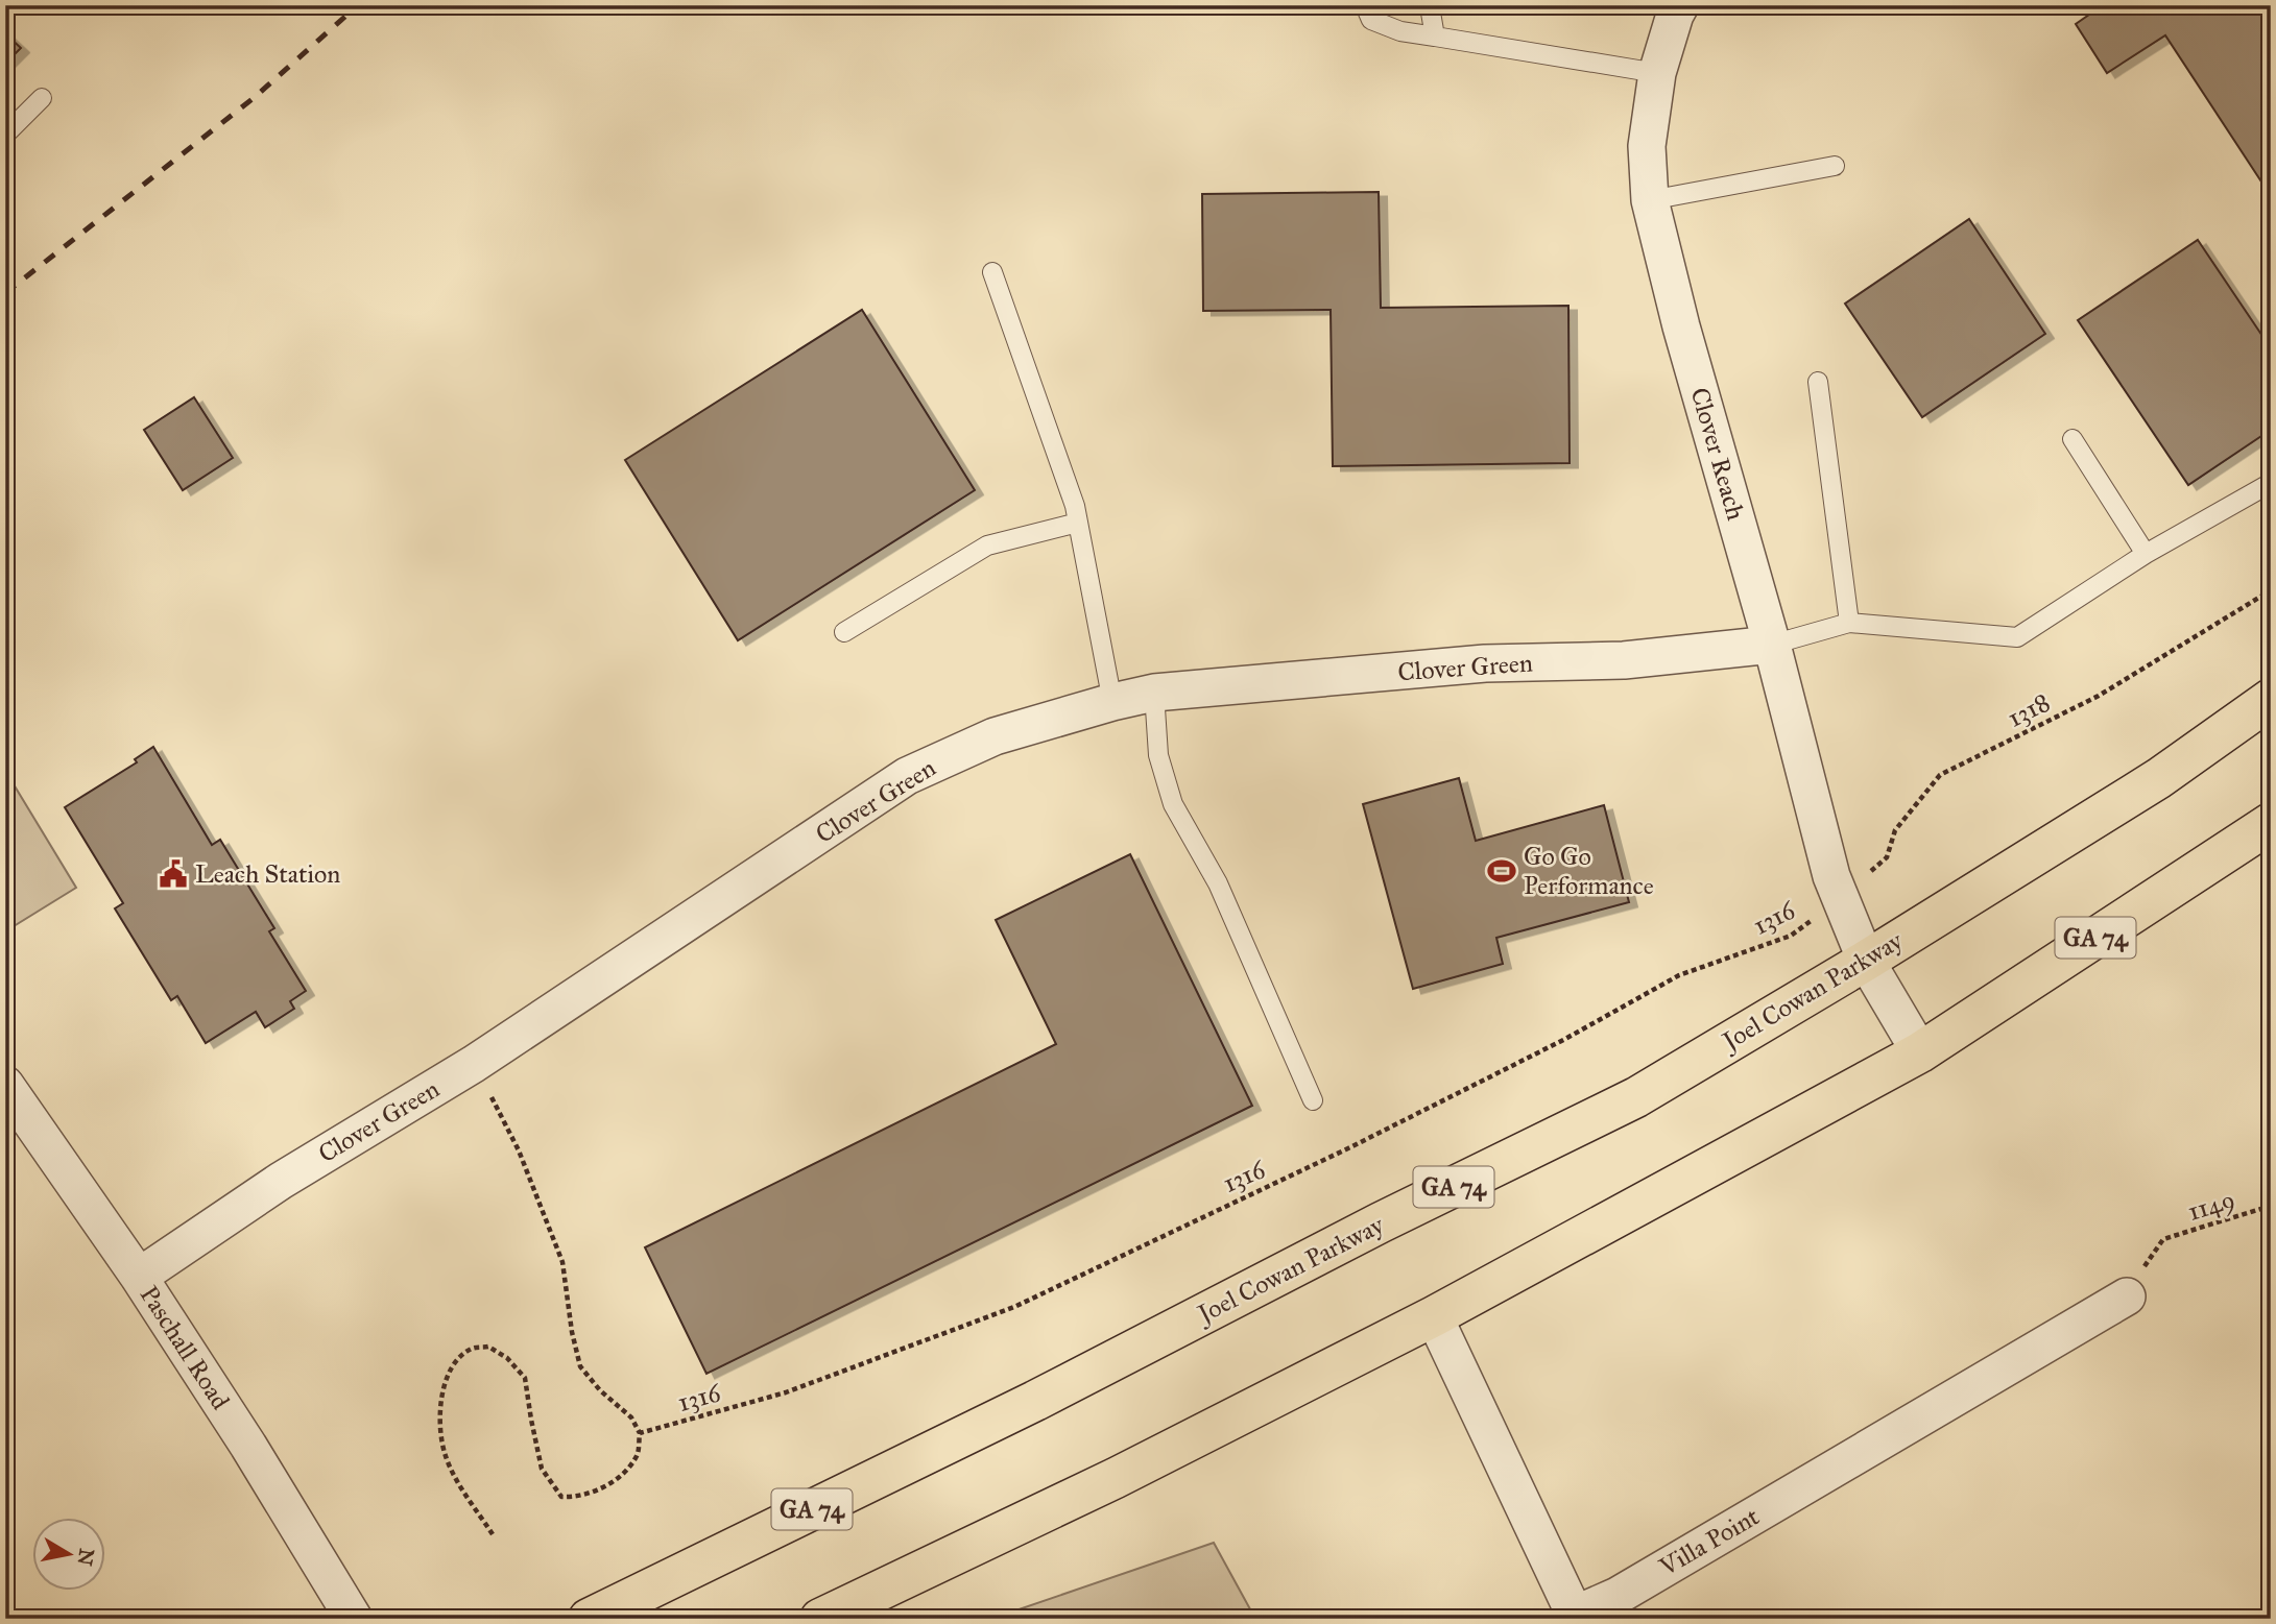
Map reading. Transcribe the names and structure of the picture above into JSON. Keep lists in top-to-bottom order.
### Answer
{
  "streets": {
    "main road": ["GA 74", "Joel Cowan Parkway"],
    "street": [
      "Clover Reach",
      "Clover Green",
      "Paschall Road",
      "Villa Point"
    ],
    "path": ["1318", "1316", "1149"]
  },
  "crossings": [
    ["Clover Reach", "Clover Green"],
    ["Clover Reach", "1318"],
    ["Clover Reach", "1316"],
    ["Clover Reach", "GA 74"],
    ["Clover Reach", "Joel Cowan Parkway"],
    ["Clover Green", "Paschall Road"],
    ["1318", "1316"],
    ["GA 74", "Villa Point"]
  ],
  "places": {
    "sports": ["Go Go Performance"],
    "public building": ["Leach Station"]
  },
  "north": "right"
}
